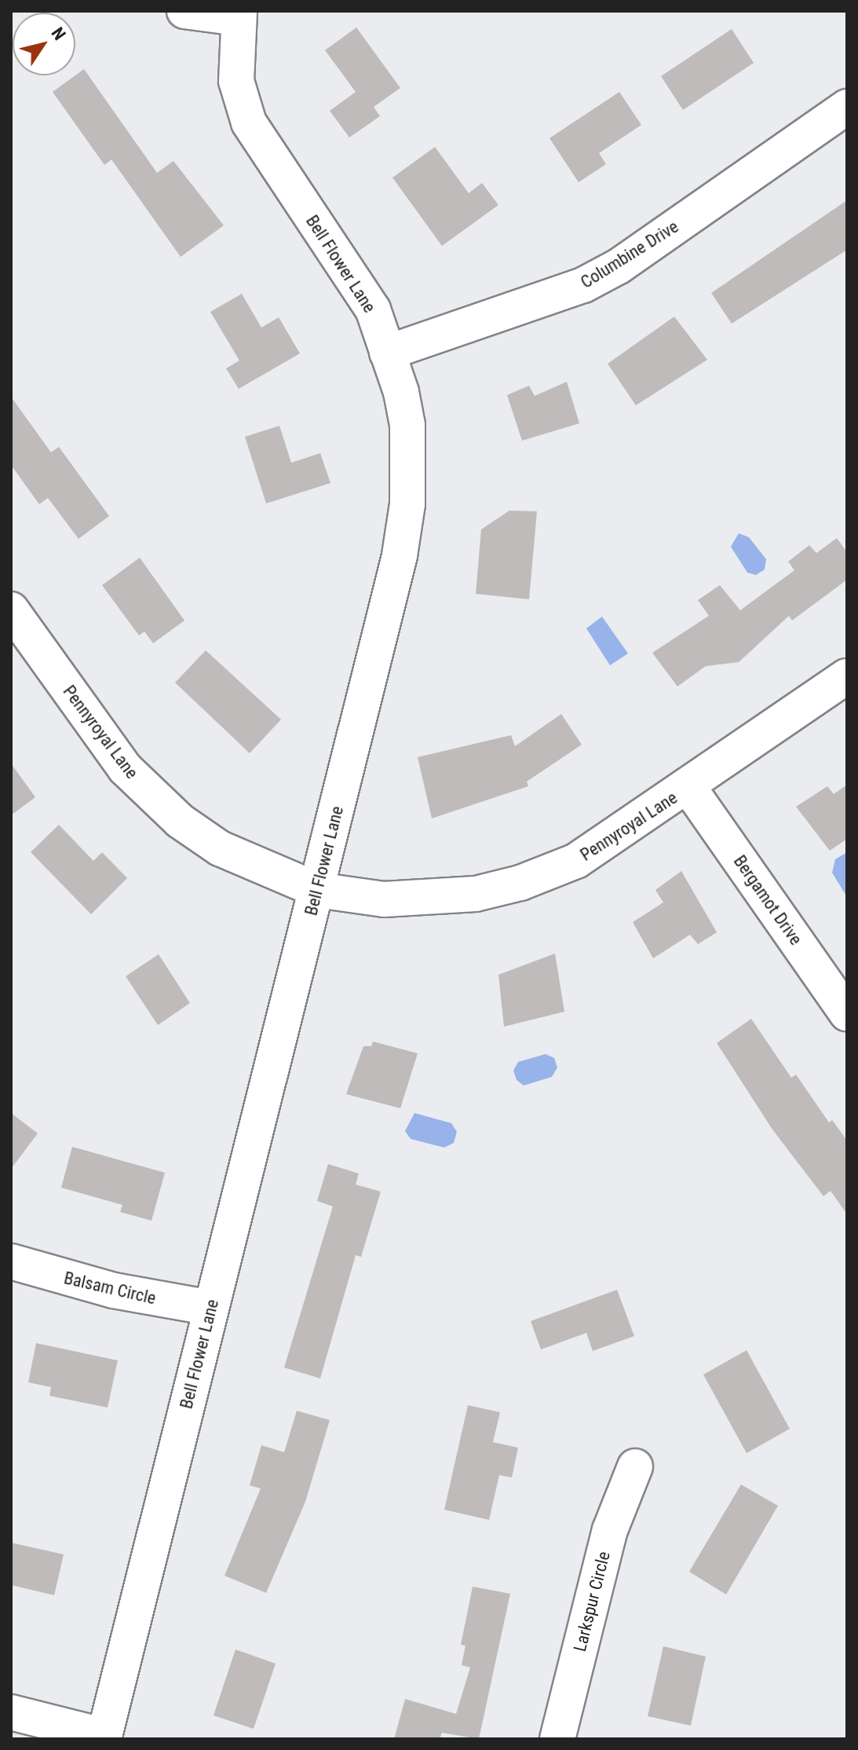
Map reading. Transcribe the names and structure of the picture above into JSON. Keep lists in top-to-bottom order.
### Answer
{
  "streets": {
    "street": [
      "Columbine Drive",
      "Bell Flower Lane",
      "Pennyroyal Lane",
      "Bergamot Drive",
      "Balsam Circle",
      "Larkspur Circle"
    ]
  },
  "crossings": [
    ["Columbine Drive", "Bell Flower Lane"],
    ["Bell Flower Lane", "Pennyroyal Lane"],
    ["Bell Flower Lane", "Balsam Circle"],
    ["Pennyroyal Lane", "Bergamot Drive"]
  ],
  "north": "top right"
}
